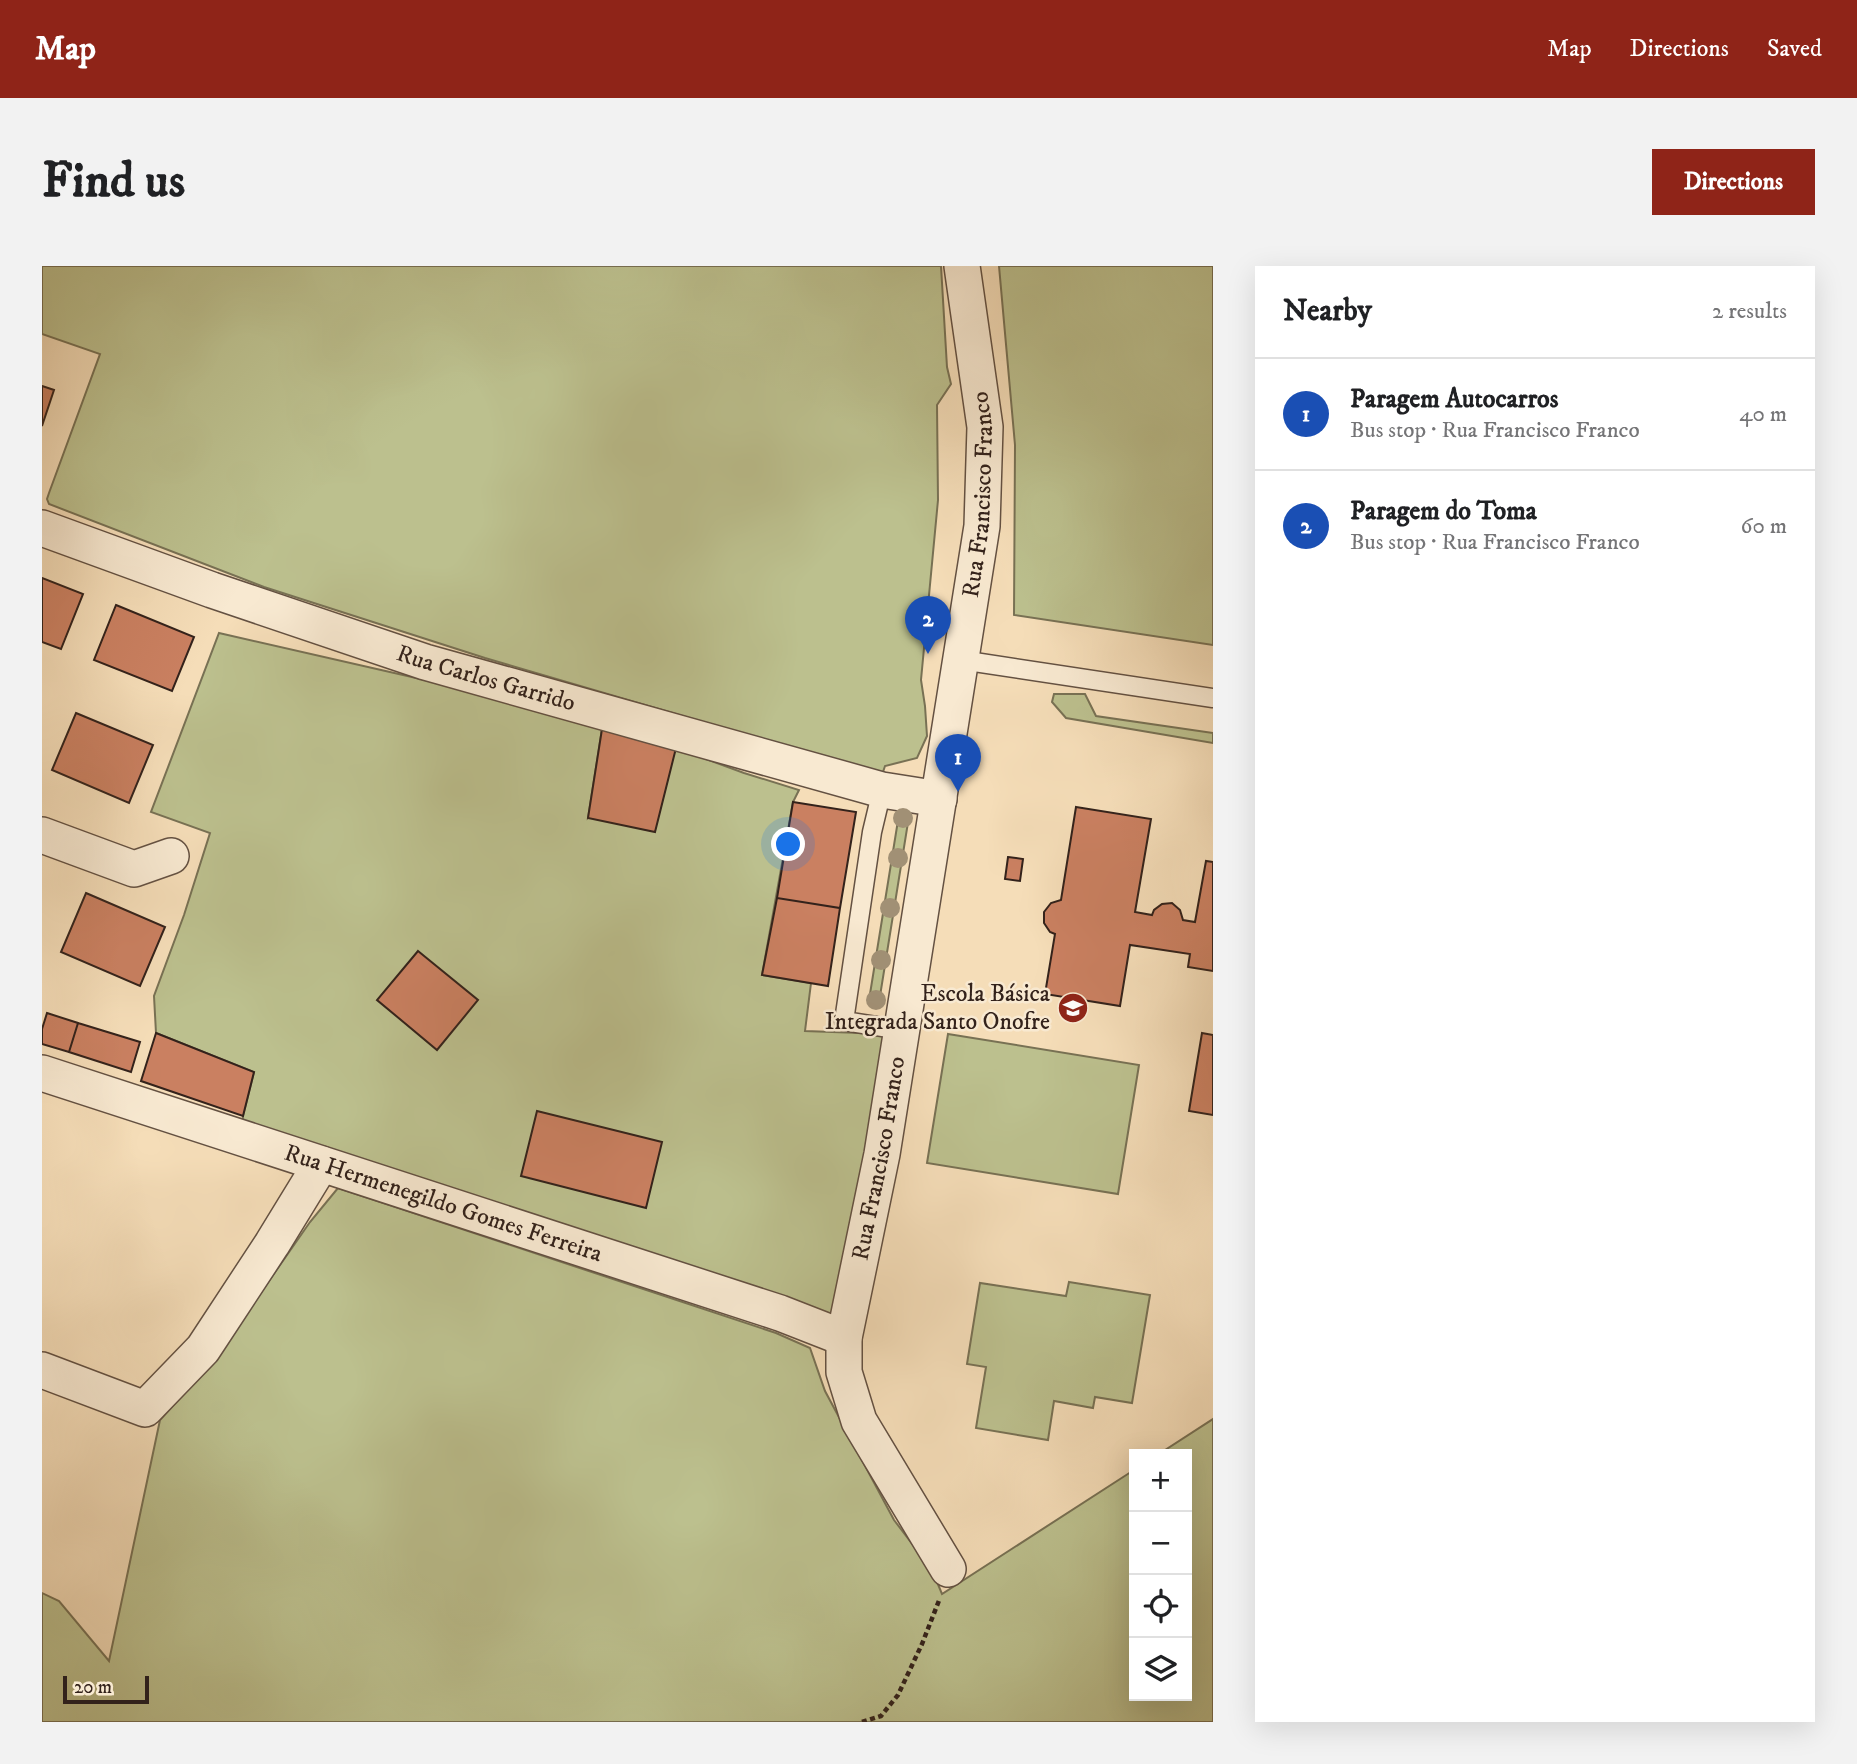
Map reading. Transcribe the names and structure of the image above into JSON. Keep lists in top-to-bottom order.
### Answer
{
  "streets": {
    "street": ["Rua Francisco Franco", "Rua Carlos Garrido", "Rua Hermenegildo Gomes Ferreira"]
  },
  "crossings": [
    ["Rua Francisco Franco", "Rua Carlos Garrido"],
    ["Rua Francisco Franco", "Rua Hermenegildo Gomes Ferreira"]
  ],
  "places": {
    "school or university": ["Escola Básica Integrada Santo Onofre"]
  },
  "scale_bar": "20 m",
  "page": {
    "header": "Map",
    "nav": ["Map", "Directions", "Saved"],
    "buttons": "Directions",
    "title": "Find us",
    "heading": ["Nearby", "2 results"],
    "list": [
      {
        "mark": "1",
        "name": "Paragem Autocarros",
        "note": "Bus stop · Rua Francisco Franco",
        "value": "40 m"
      },
      {
        "mark": "2",
        "name": "Paragem do Toma",
        "note": "Bus stop · Rua Francisco Franco",
        "value": "60 m"
      }
    ],
    "pins": ["2", "1"],
    "map_buttons": ["+", "−"],
    "scale": "20 m"
  }
}
